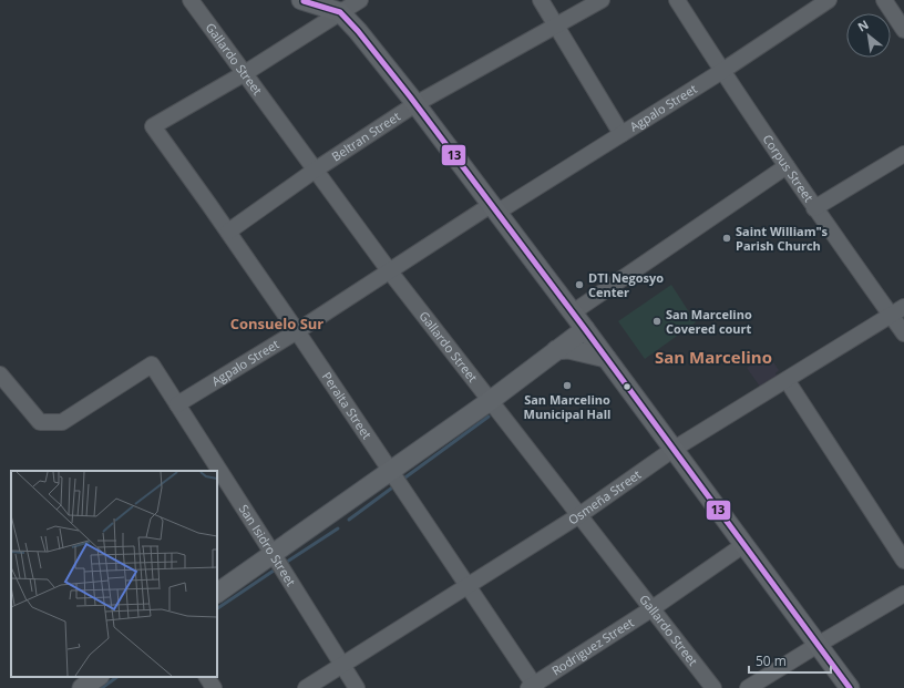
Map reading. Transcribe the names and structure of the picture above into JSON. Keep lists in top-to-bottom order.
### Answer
{
  "streets": {
    "street": [
      "Gallardo Street",
      "Agpalo Street",
      "Beltran Street",
      "Corpus Street",
      "Peralta Street",
      "Osmeña Street",
      "San Isidro Street",
      "Rodriguez Street"
    ]
  },
  "crossings": [
    ["Gallardo Street", "Agpalo Street"],
    ["Gallardo Street", "Beltran Street"],
    ["Gallardo Street", "Peralta Street"],
    ["Gallardo Street", "Osmeña Street"],
    ["Gallardo Street", "Rodriguez Street"],
    ["Agpalo Street", "Corpus Street"],
    ["Agpalo Street", "Peralta Street"],
    ["Agpalo Street", "San Isidro Street"],
    ["Beltran Street", "Peralta Street"],
    ["Corpus Street", "Osmeña Street"],
    ["Peralta Street", "Osmeña Street"],
    ["Peralta Street", "Rodriguez Street"],
    ["Osmeña Street", "San Isidro Street"]
  ],
  "districts": ["Consuelo Sur", "San Marcelino"],
  "places": [
    "Saint William\"s Parish Church",
    "DTI Negosyo Center",
    "San Marcelino Covered court",
    "San Marcelino Municipal Hall"
  ],
  "lines": ["transit line 13"],
  "scale_bar": "50 m",
  "north": "top left"
}
